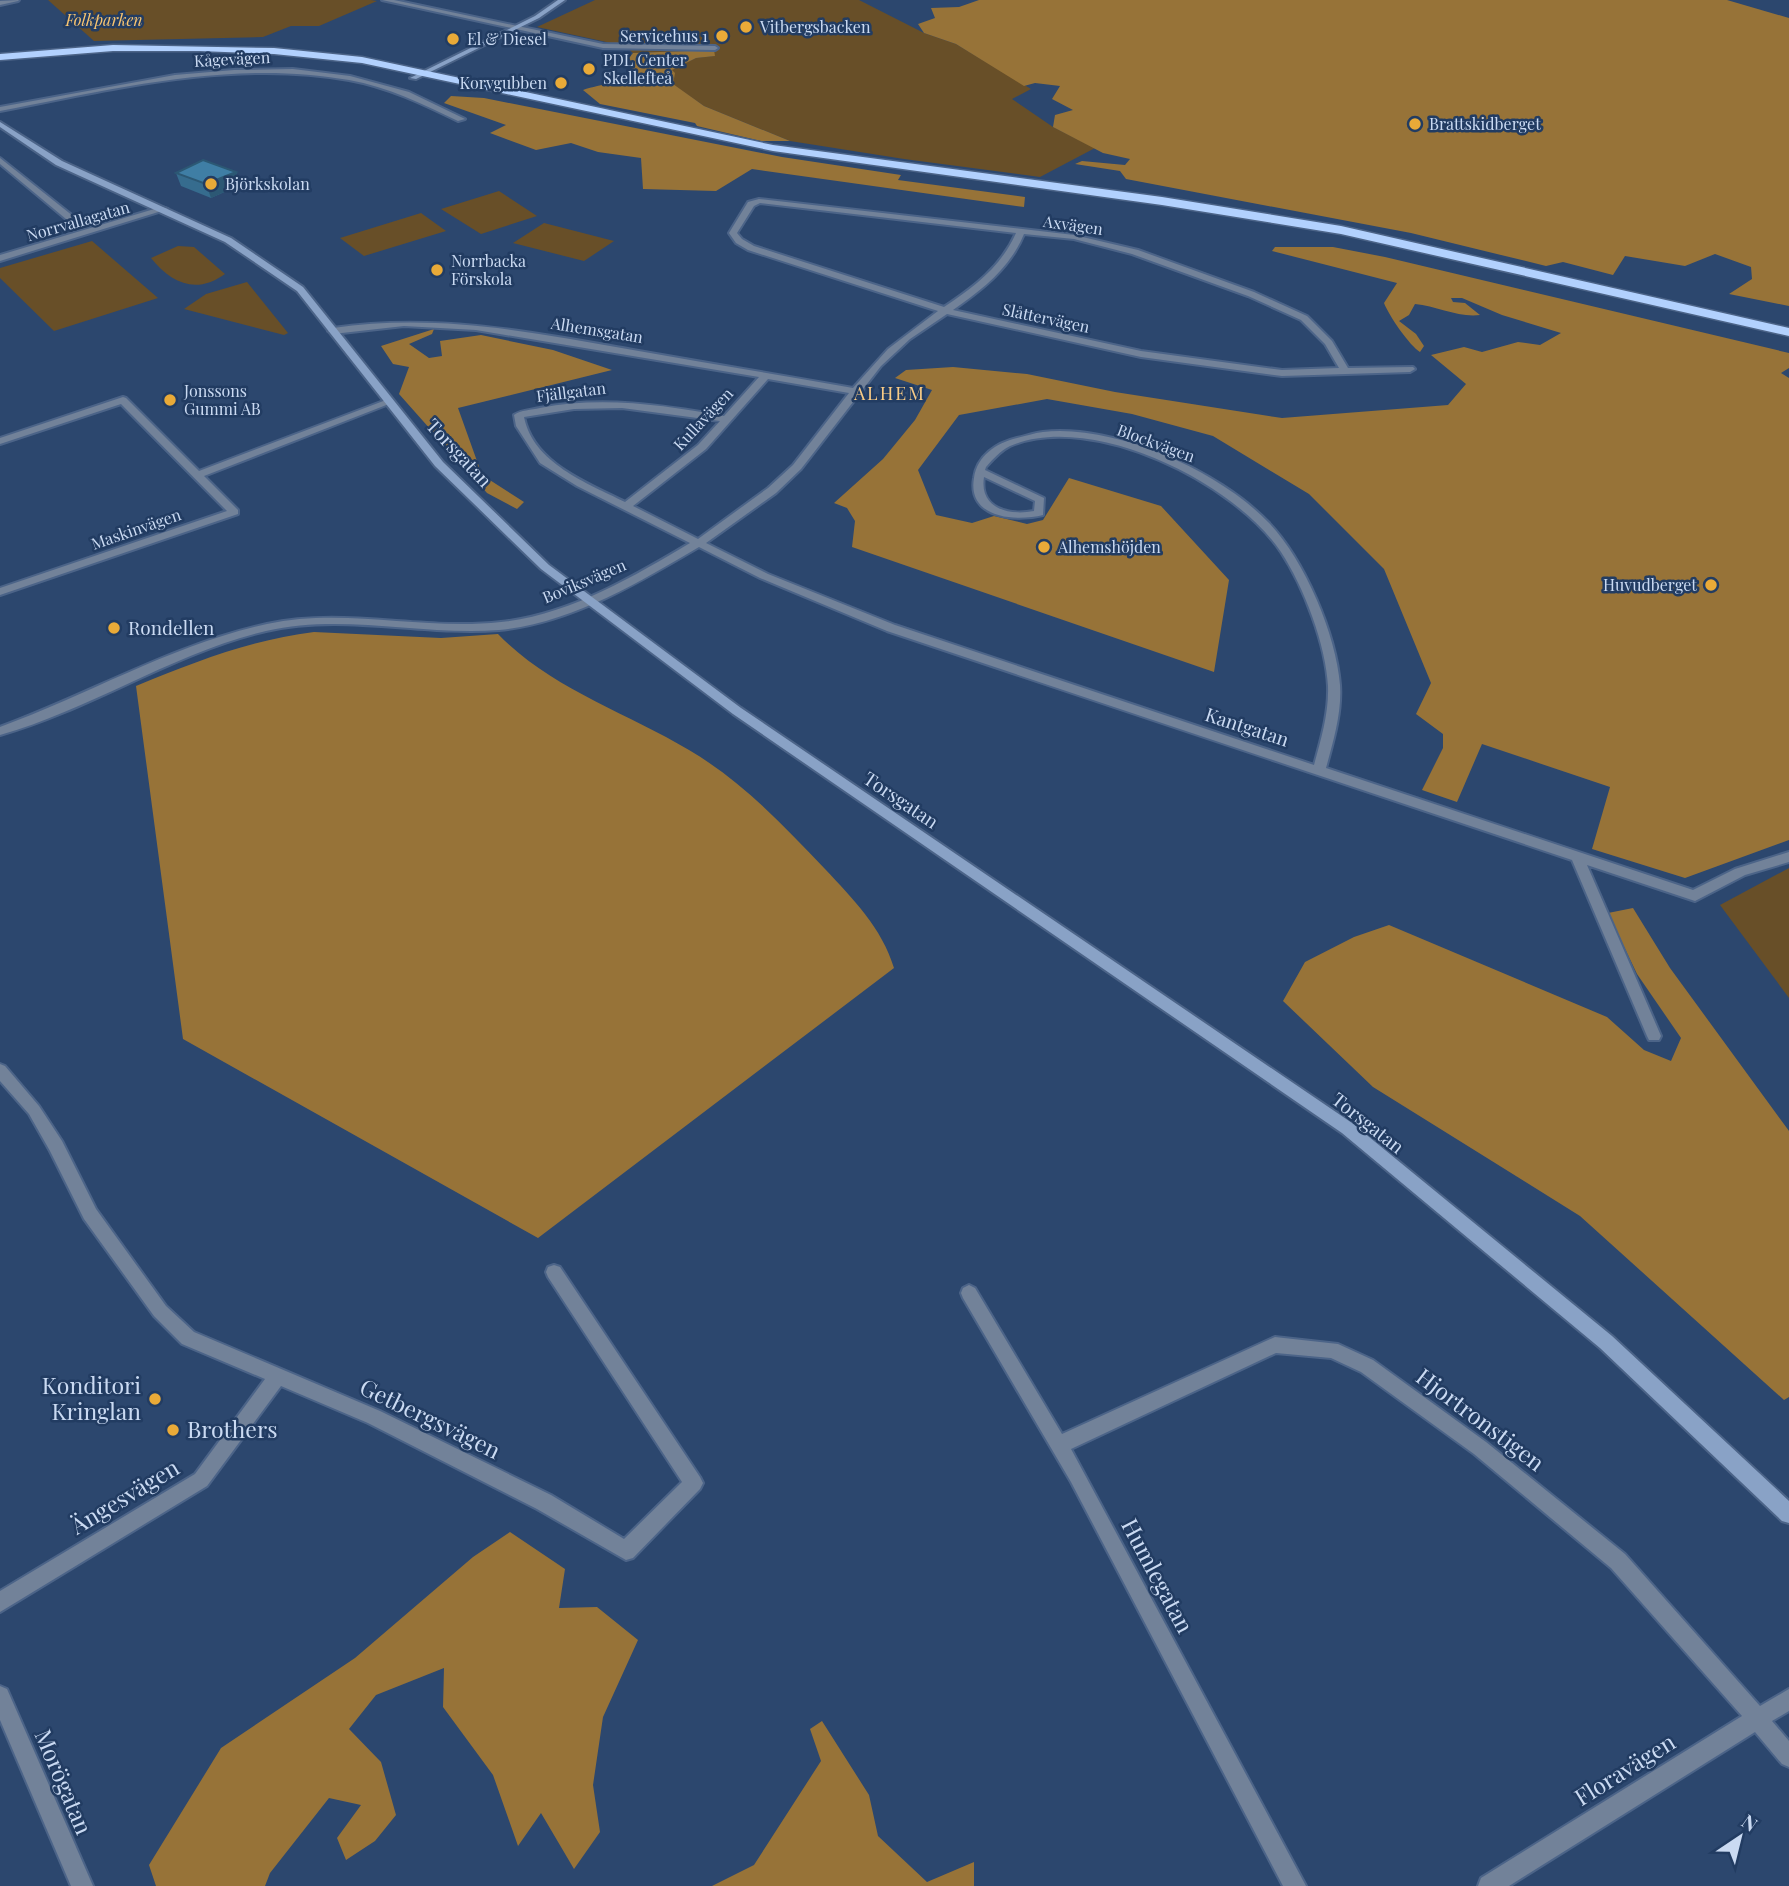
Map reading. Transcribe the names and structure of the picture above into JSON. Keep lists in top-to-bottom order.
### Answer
{
  "streets": {
    "main road": ["Torsgatan"],
    "street": [
      "Kågevägen",
      "Norrvallagatan",
      "Axvägen",
      "Slåttervägen",
      "Alhemsgatan",
      "Fjällgatan",
      "Kullavägen",
      "Blockvägen",
      "Maskinvägen",
      "Boviksvägen",
      "Kantgatan",
      "Getbergsvägen",
      "Hjortronstigen",
      "Ängesvägen",
      "Humlegatan",
      "Floravägen",
      "Morögatan"
    ]
  },
  "crossings": [
    ["Norrvallagatan", "Torsgatan"],
    ["Axvägen", "Slåttervägen"],
    ["Axvägen", "Boviksvägen"],
    ["Slåttervägen", "Boviksvägen"],
    ["Alhemsgatan", "Kullavägen"],
    ["Alhemsgatan", "Torsgatan"],
    ["Alhemsgatan", "Boviksvägen"],
    ["Fjällgatan", "Kullavägen"],
    ["Fjällgatan", "Boviksvägen"],
    ["Fjällgatan", "Kantgatan"],
    ["Blockvägen", "Kantgatan"],
    ["Torsgatan", "Boviksvägen"],
    ["Boviksvägen", "Kantgatan"],
    ["Getbergsvägen", "Ängesvägen"],
    ["Hjortronstigen", "Humlegatan"],
    ["Hjortronstigen", "Floravägen"]
  ],
  "districts": ["ALHEM"],
  "parks": ["Folkparken"],
  "places": [
    "Vitbergsbacken",
    "Servicehus 1",
    "El & Diesel",
    "PDL Center Skellefteå",
    "Korvgubben",
    "Brattskidberget",
    "Björkskolan",
    "Norrbacka Förskola",
    "Jonssons Gummi AB",
    "Alhemshöjden",
    "Huvudberget",
    "Rondellen",
    "Konditori Kringlan",
    "Brothers"
  ],
  "north": "top right"
}
